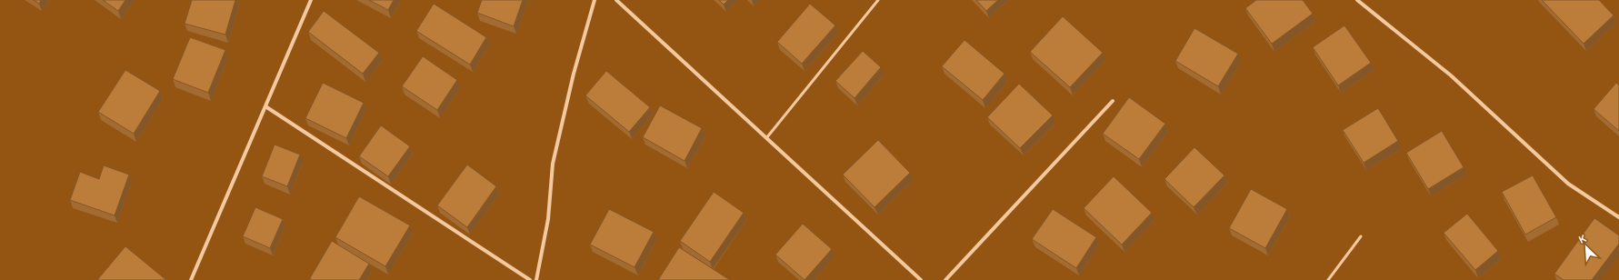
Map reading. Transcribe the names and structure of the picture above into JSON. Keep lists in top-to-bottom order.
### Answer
{
  "north": "top left"
}
